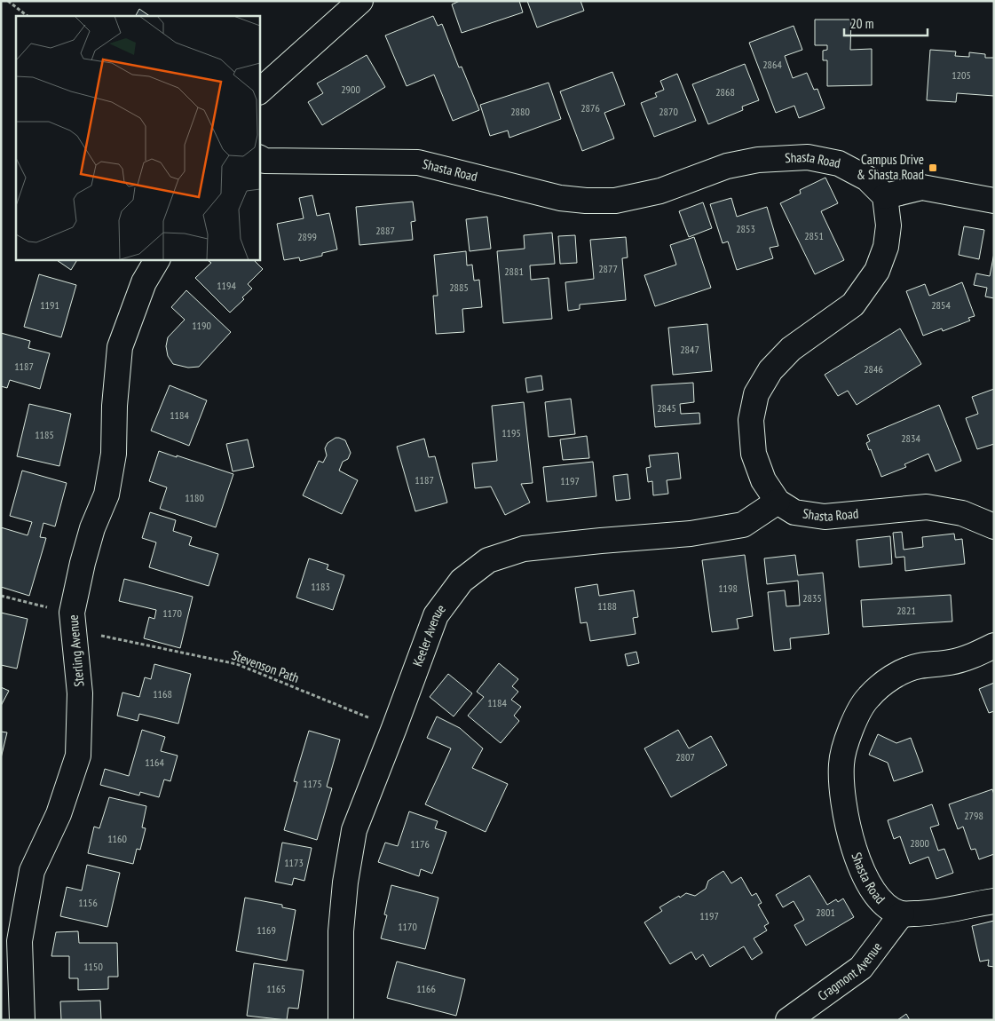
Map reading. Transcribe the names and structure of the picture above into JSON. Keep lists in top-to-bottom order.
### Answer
{
  "streets": {
    "street": [
      "Shasta Road",
      "Keeler Avenue",
      "Sterling Avenue",
      "Cragmont Avenue"
    ],
    "path": ["Stevenson Path"]
  },
  "crossings": [
    ["Shasta Road", "Keeler Avenue"],
    ["Shasta Road", "Cragmont Avenue"],
    ["Keeler Avenue", "Stevenson Path"],
    ["Sterling Avenue", "Stevenson Path"]
  ],
  "places": {
    "transit": ["Campus Drive & Shasta Road"]
  },
  "house_numbers": [
    "2864",
    "1205",
    "2900",
    "2868",
    "2876",
    "2880",
    "2870",
    "2853",
    "2887",
    "2851",
    "2899",
    "2877",
    "2881",
    "1194",
    "2885",
    "1191",
    "2854",
    "1190",
    "2847",
    "1187",
    "2846",
    "2845",
    "1184",
    "1195",
    "1185",
    "2834",
    "1187",
    "1197",
    "1180",
    "1183",
    "1198",
    "2835",
    "1188",
    "2821",
    "1170",
    "1168",
    "1184",
    "2807",
    "1164",
    "1175",
    "2798",
    "1160",
    "2800",
    "1176",
    "1173",
    "1156",
    "2801",
    "1197",
    "1170",
    "1169",
    "1150",
    "1165",
    "1166"
  ],
  "scale_bar": "20 m"
}
